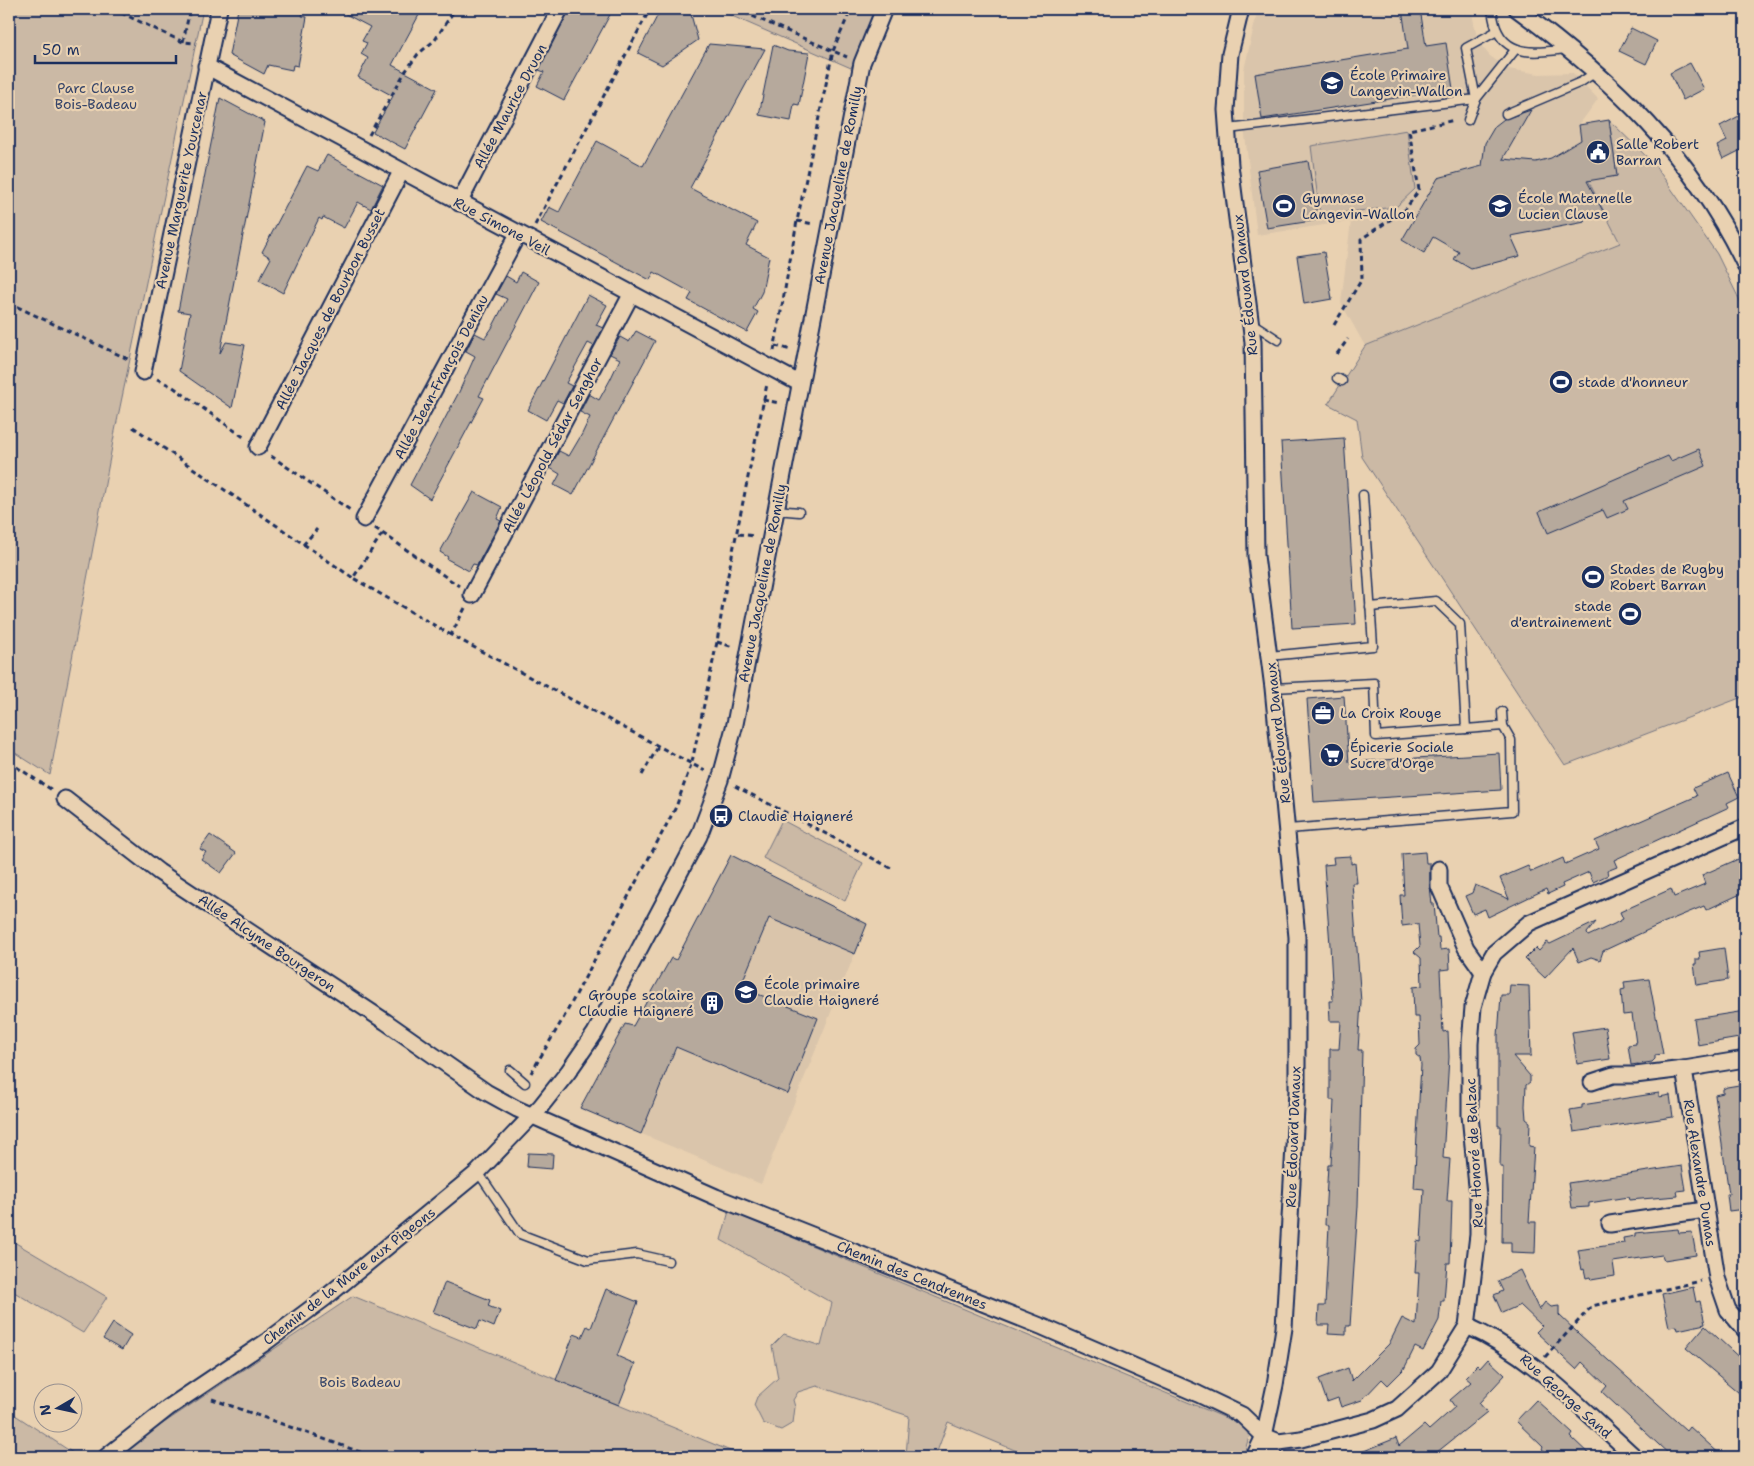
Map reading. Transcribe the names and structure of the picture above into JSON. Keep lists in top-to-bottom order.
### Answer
{
  "streets": {
    "street": [
      "Allée Maurice Druon",
      "Avenue Jacqueline de Romilly",
      "Avenue Marguerite Yourcenar",
      "Rue Simone Veil",
      "Rue Édouard Danaux",
      "Allée Jacques de Bourbon Busset",
      "Allée Jean-François Deniau",
      "Allée Léopold Sédar Senghor",
      "Allée Alcyme Bourgeron",
      "Rue Honoré de Balzac",
      "Rue Alexandre Dumas",
      "Chemin des Cendrennes",
      "Chemin de la Mare aux Pigeons",
      "Rue George Sand"
    ]
  },
  "crossings": [
    ["Allée Maurice Druon", "Rue Simone Veil"],
    ["Avenue Jacqueline de Romilly", "Rue Simone Veil"],
    ["Avenue Jacqueline de Romilly", "Allée Alcyme Bourgeron"],
    ["Avenue Jacqueline de Romilly", "Chemin des Cendrennes"],
    ["Avenue Jacqueline de Romilly", "Chemin de la Mare aux Pigeons"],
    ["Avenue Marguerite Yourcenar", "Rue Simone Veil"],
    ["Rue Simone Veil", "Allée Jacques de Bourbon Busset"],
    ["Rue Simone Veil", "Allée Jean-François Deniau"],
    ["Rue Simone Veil", "Allée Léopold Sédar Senghor"],
    ["Rue Édouard Danaux", "Rue Honoré de Balzac"],
    ["Rue Édouard Danaux", "Chemin des Cendrennes"],
    ["Allée Alcyme Bourgeron", "Chemin des Cendrennes"],
    ["Allée Alcyme Bourgeron", "Chemin de la Mare aux Pigeons"],
    ["Rue Honoré de Balzac", "Chemin des Cendrennes"],
    ["Rue Honoré de Balzac", "Rue George Sand"],
    ["Chemin des Cendrennes", "Chemin de la Mare aux Pigeons"]
  ],
  "parks": ["Parc Clause Bois-Badeau", "Bois Badeau"],
  "places": {
    "school or university": ["École Primaire Langevin-Wallon", "École Maternelle Lucien Clause", "École primaire Claudie Haigneré"],
    "public building": ["Salle Robert Barran"],
    "sports": [
      "Gymnase Langevin-Wallon",
      "stade d'honneur",
      "Stades de Rugby Robert Barran",
      "stade d'entrainement"
    ],
    "office": ["La Croix Rouge"],
    "supermarket": ["Épicerie Sociale Sucre d'Orge"],
    "bus stop": ["Claudie Haigneré"],
    "building": ["Groupe scolaire Claudie Haigneré"]
  },
  "scale_bar": "50 m",
  "north": "left"
}
